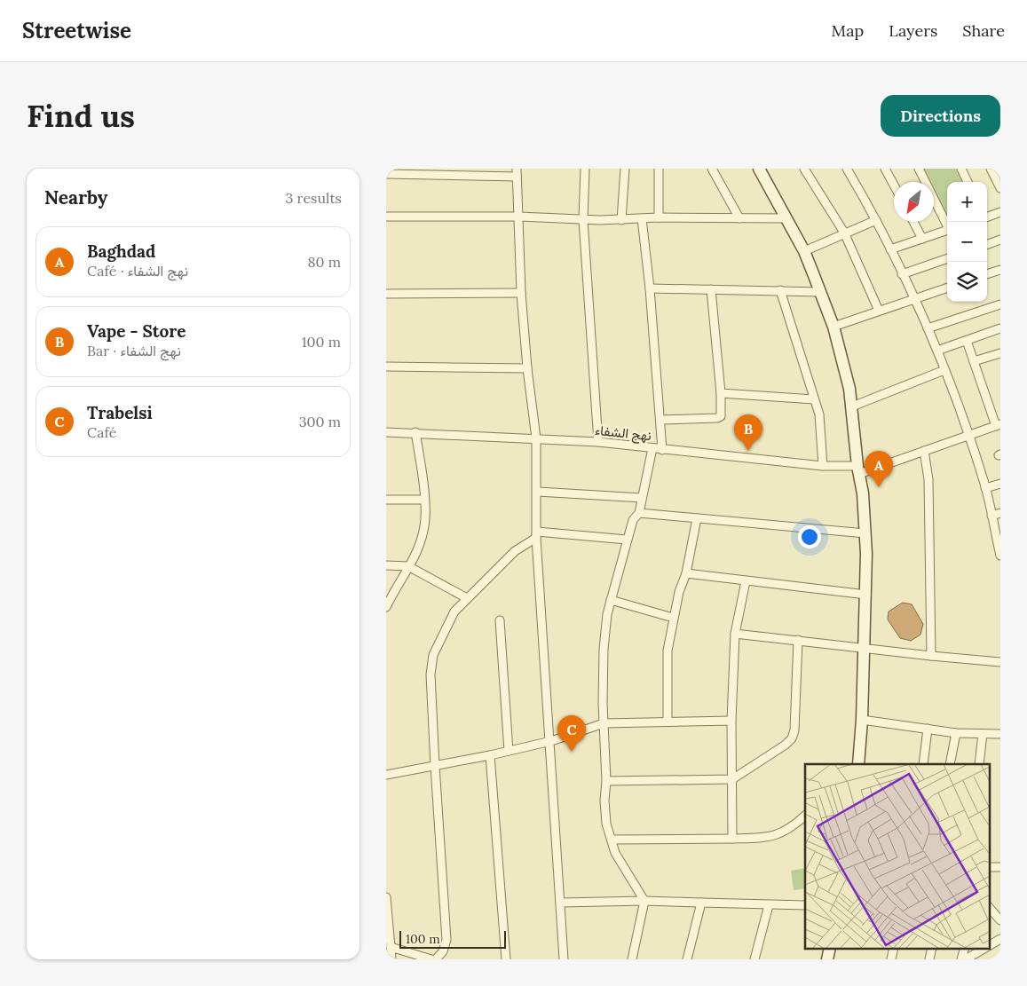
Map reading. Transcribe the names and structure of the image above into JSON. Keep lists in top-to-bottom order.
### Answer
{
  "streets": {
    "street": ["نهج الشفاء"]
  },
  "scale_bar": "100 m",
  "north": "bottom left",
  "page": {
    "header": "Streetwise",
    "nav": ["Map", "Layers", "Share"],
    "buttons": "Directions",
    "title": "Find us",
    "heading": ["Nearby", "3 results"],
    "map_buttons": ["+", "−"],
    "list": [
      {
        "mark": "A",
        "name": "Baghdad",
        "note": "Café · نهج الشفاء",
        "value": "80 m"
      },
      {
        "mark": "B",
        "name": "Vape - Store",
        "note": "Bar · نهج الشفاء",
        "value": "100 m"
      },
      {
        "mark": "C",
        "name": "Trabelsi",
        "note": "Café",
        "value": "300 m"
      }
    ],
    "pins": ["B", "A", "C"],
    "scale": "100 m"
  }
}
